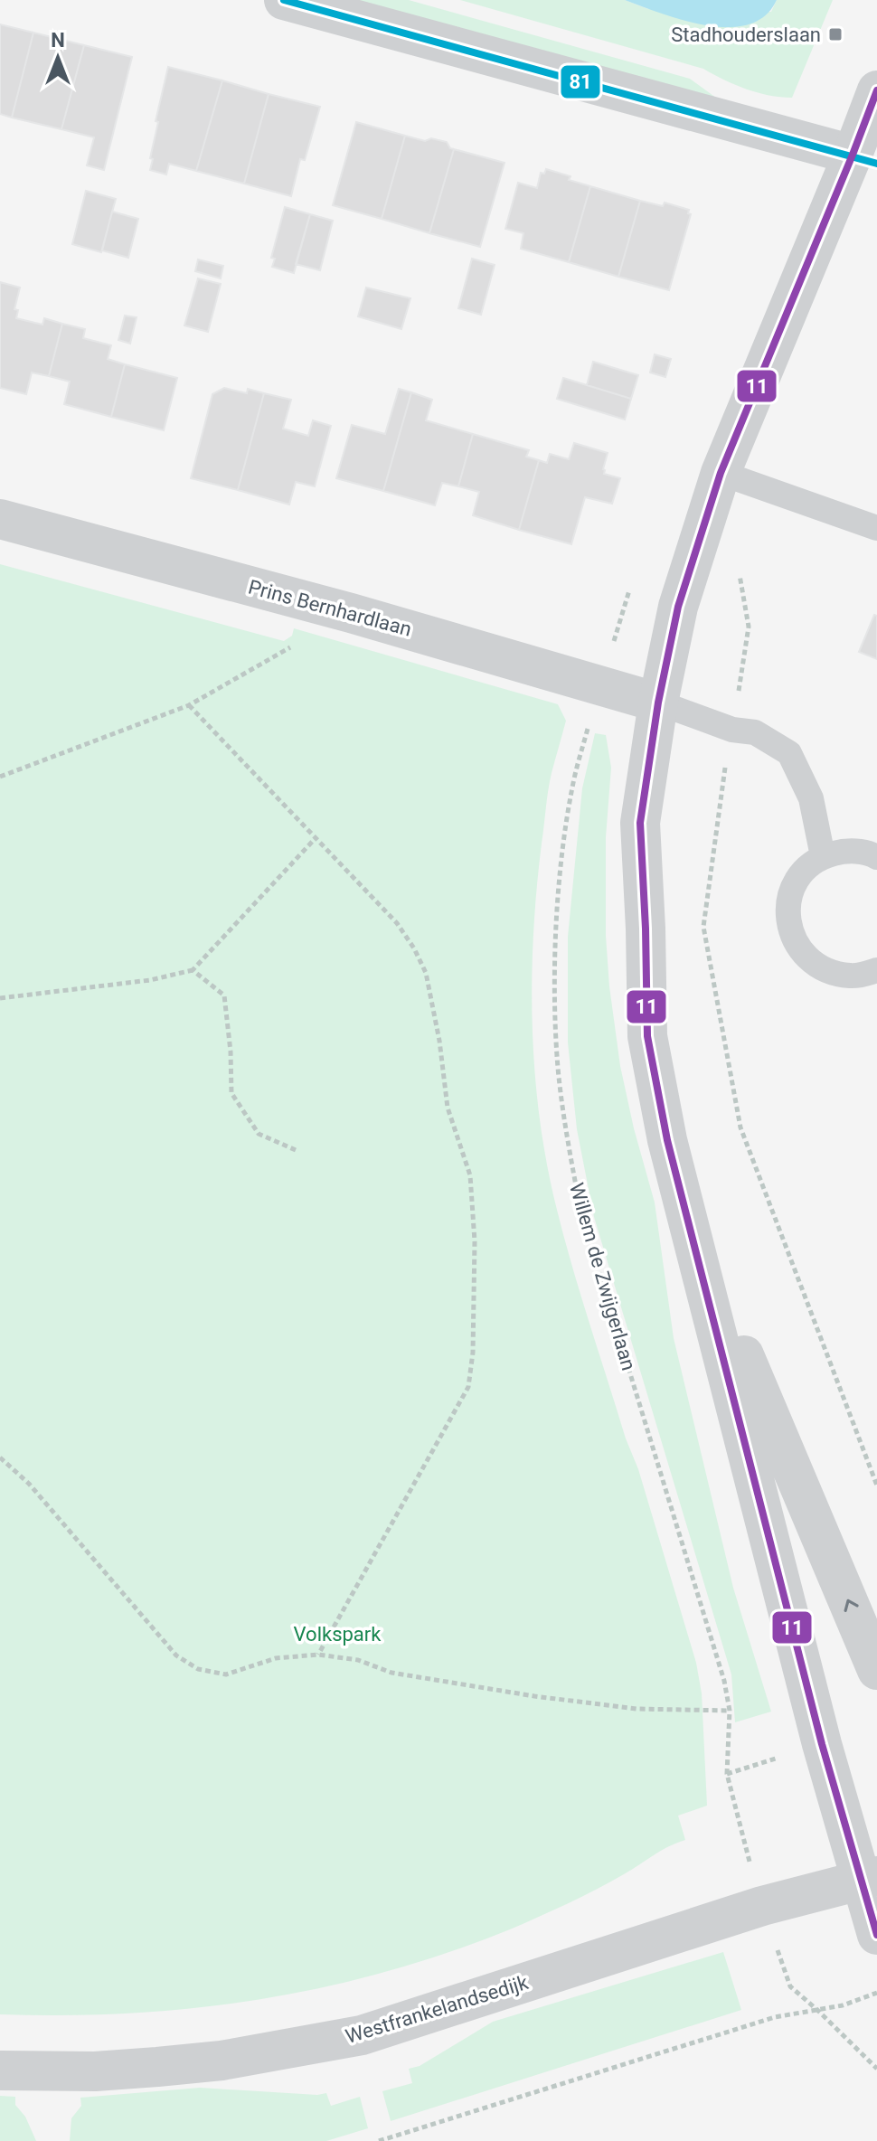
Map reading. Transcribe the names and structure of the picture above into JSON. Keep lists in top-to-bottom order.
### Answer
{
  "streets": {
    "street": ["Prins Bernhardlaan", "Westfrankelandsedijk"],
    "path": ["Willem de Zwijgerlaan"]
  },
  "crossings": [
    ["Prins Bernhardlaan", "Willem de Zwijgerlaan"]
  ],
  "parks": ["Volkspark"],
  "places": {
    "transit": ["Stadhouderslaan"]
  },
  "lines": ["transit line 81", "transit line 11"],
  "north": "top"
}
